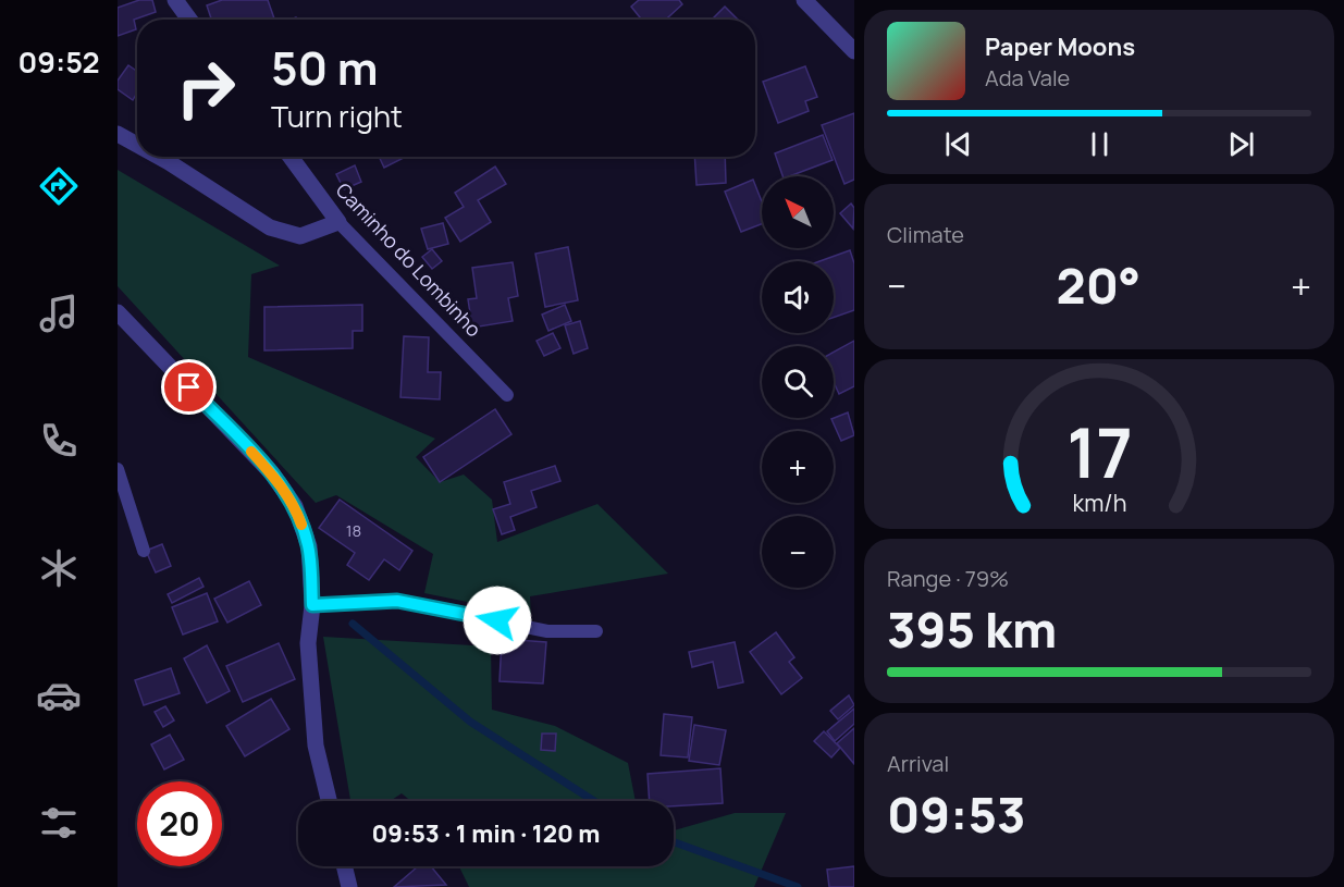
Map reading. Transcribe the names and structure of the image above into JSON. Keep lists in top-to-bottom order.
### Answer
{
  "streets": {
    "street": ["Caminho do Lombinho"]
  },
  "house_numbers": ["18"],
  "north": "top left",
  "page": {
    "tabs": "09:52",
    "turn": ["50 m", "Turn right"],
    "song": ["Paper Moons", "Ada Vale"],
    "map_buttons": ["+", "−"],
    "tile": [
      "Climate",
      ["Range · 79%", "395 km"],
      ["Arrival", "09:53"]
    ],
    "heat": ["−", "20°", "+"],
    "limit": "20",
    "trip": "09:53 · 1 min · 120 m",
    "gauge": ["17", "km/h"]
  }
}
